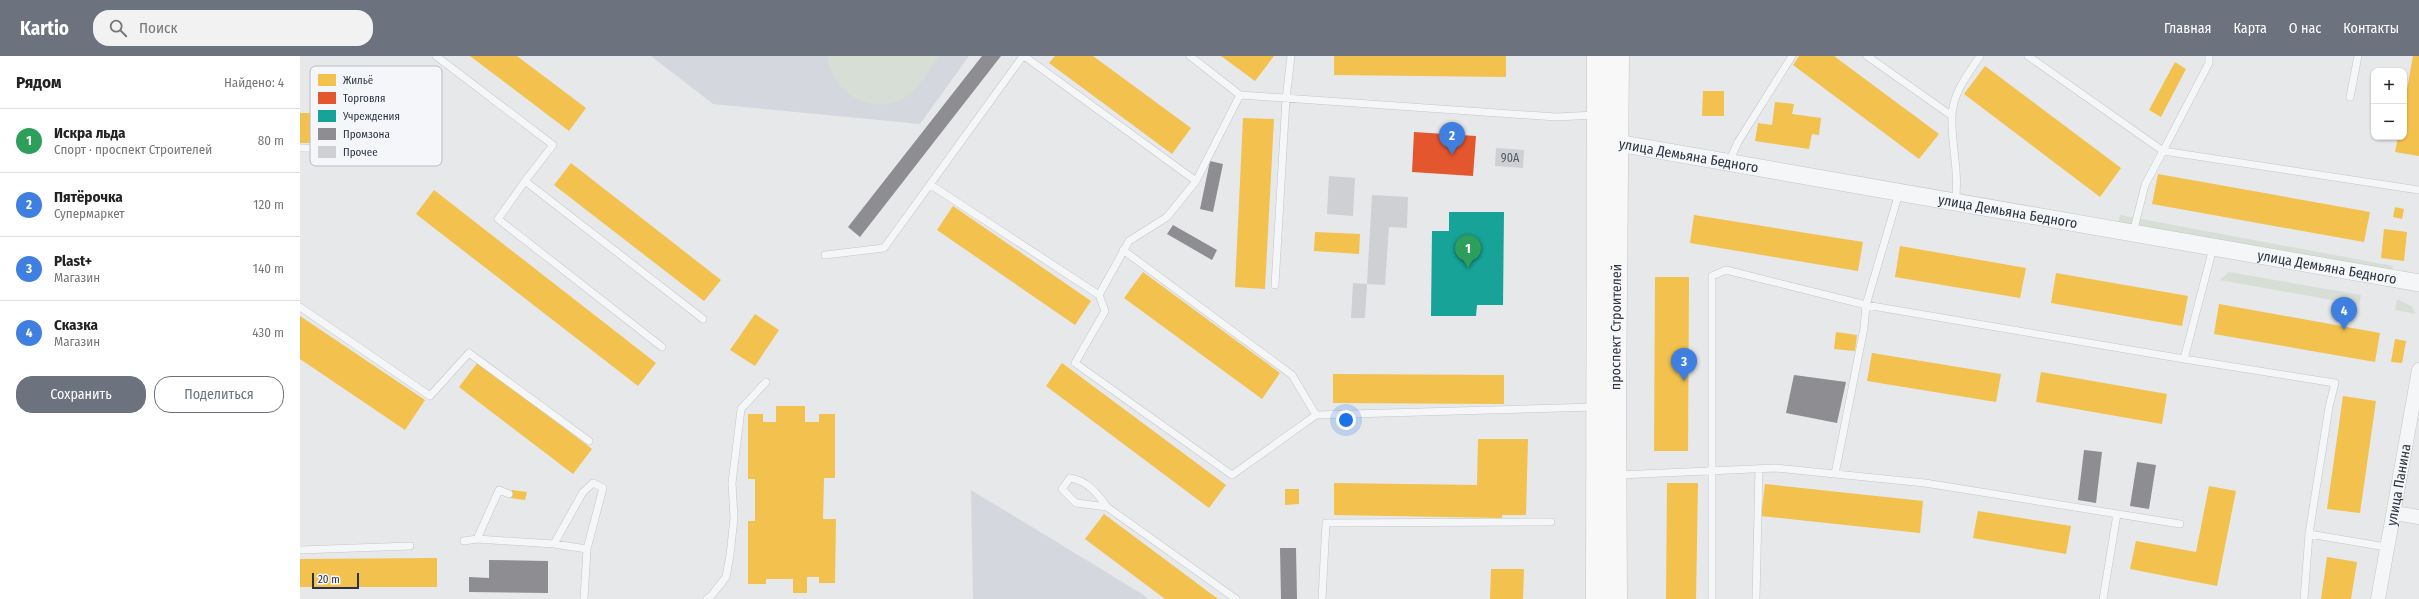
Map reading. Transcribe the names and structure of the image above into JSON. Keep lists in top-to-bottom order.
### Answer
{
  "streets": {
    "main road": ["проспект Строителей"],
    "street": ["улица Демьяна Бедного", "улица Панина"]
  },
  "crossings": [
    ["улица Демьяна Бедного", "проспект Строителей"]
  ],
  "house_numbers": ["90А"],
  "legend": [
    "Жильё",
    "Торговля",
    "Учреждения",
    "Промзона",
    "Прочее"
  ],
  "scale_bar": "20 m",
  "page": {
    "header": "Kartio",
    "search": "Поиск",
    "nav": [
      "Главная",
      "Карта",
      "О нас",
      "Контакты"
    ],
    "heading": ["Рядом", "Найдено: 4"],
    "map_buttons": ["+", "−"],
    "list": [
      {
        "mark": "1",
        "name": "Искра льда",
        "note": "Спорт · проспект Строителей",
        "value": "80 m"
      },
      {
        "mark": "2",
        "name": "Пятёрочка",
        "note": "Супермаркет",
        "value": "120 m"
      },
      {
        "mark": "3",
        "name": "Plast+",
        "note": "Магазин",
        "value": "140 m"
      },
      {
        "mark": "4",
        "name": "Сказка",
        "note": "Магазин",
        "value": "430 m"
      }
    ],
    "pins": [
      "2",
      "1",
      "4",
      "3"
    ],
    "buttons": ["Сохранить", "Поделиться"],
    "scale": "20 m"
  }
}
